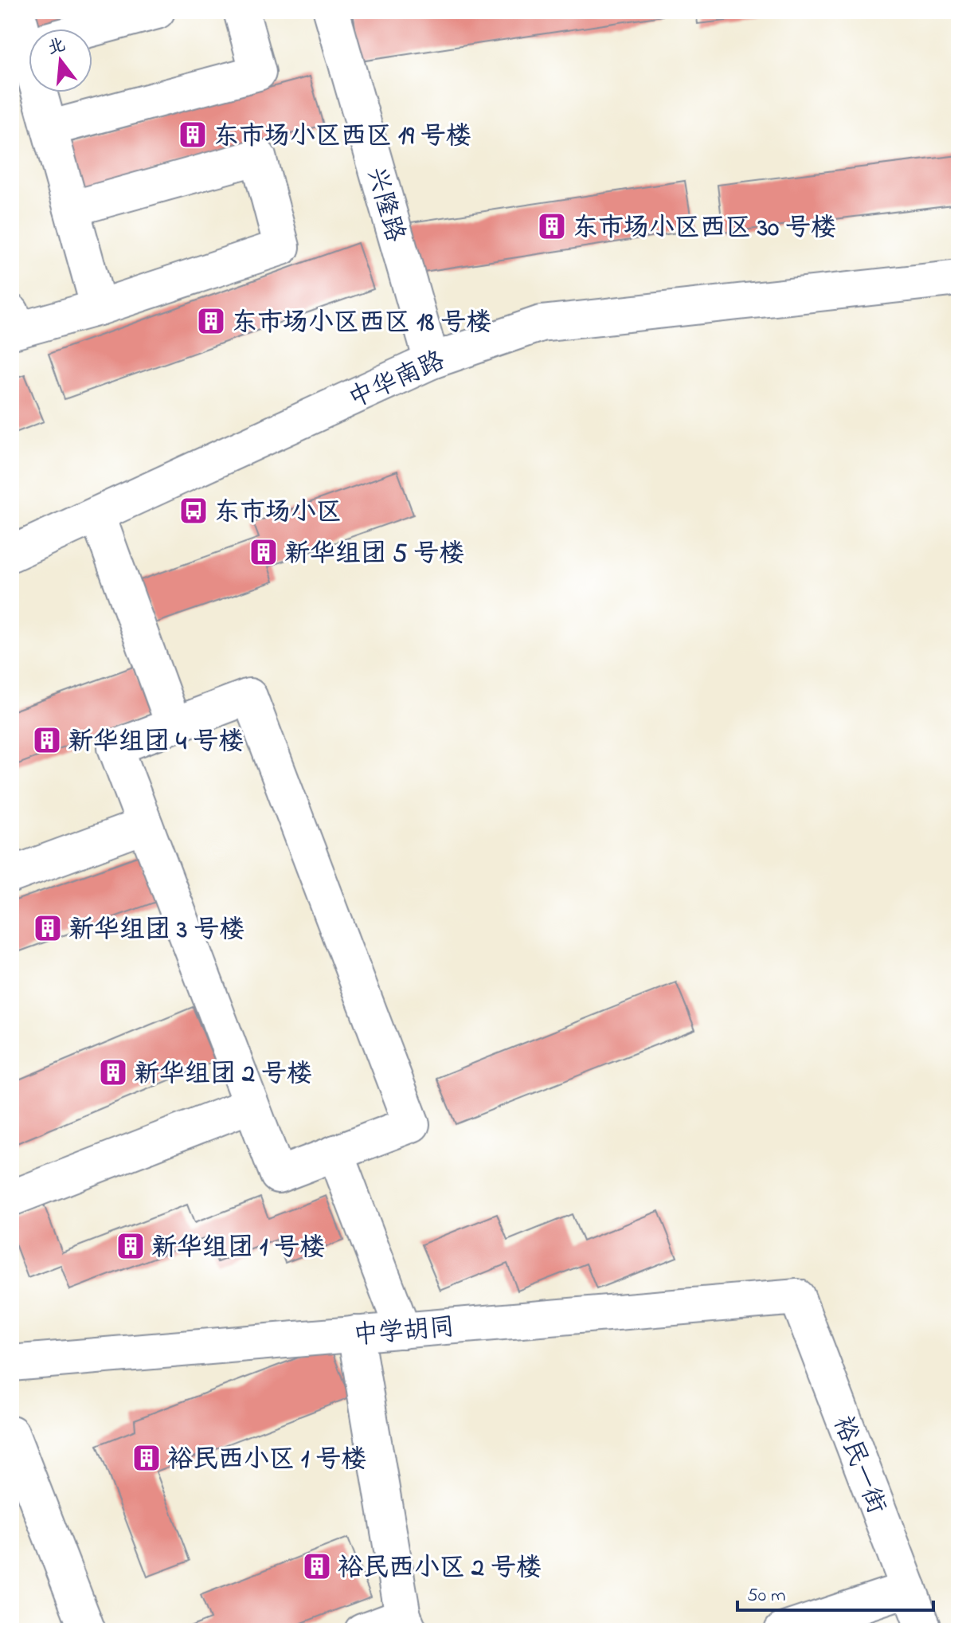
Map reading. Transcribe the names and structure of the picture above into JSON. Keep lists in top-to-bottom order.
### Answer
{
  "streets": {
    "street": [
      "兴隆路",
      "中华南路",
      "中学胡同",
      "裕民一街"
    ]
  },
  "crossings": [
    ["兴隆路", "中华南路"],
    ["中学胡同", "裕民一街"]
  ],
  "places": {
    "building": [
      "东市场小区西区 19 号楼",
      "东市场小区西区 30 号楼",
      "东市场小区西区 18 号楼",
      "新华组团 5 号楼",
      "新华组团 4 号楼",
      "新华组团 3 号楼",
      "新华组团 2 号楼",
      "新华组团 1 号楼",
      "裕民西小区 1 号楼",
      "裕民西小区 2 号楼"
    ],
    "bus stop": ["东市场小区"]
  },
  "scale_bar": "50 m",
  "north": "top"
}
